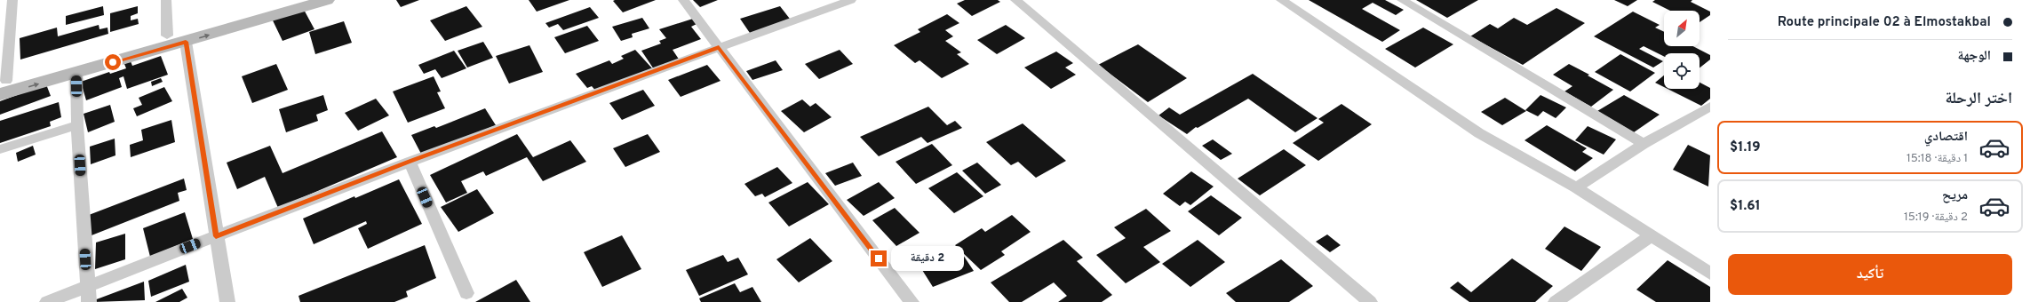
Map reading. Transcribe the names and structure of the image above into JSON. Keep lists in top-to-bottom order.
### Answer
{
  "north": "top right",
  "page": {
    "banner": ["Route principale 02 à Elmostakbal", "الوجهة"],
    "heading": "اختر الرحلة",
    "list": [
      {
        "name": "اقتصادي",
        "note": "1 دقيقة · 15:18",
        "value": "$1.19"
      },
      {
        "name": "مريح",
        "note": "2 دقيقة · 15:19",
        "value": "$1.61"
      }
    ],
    "bubble": "2 دقيقة",
    "buttons": "تأكيد"
  }
}
